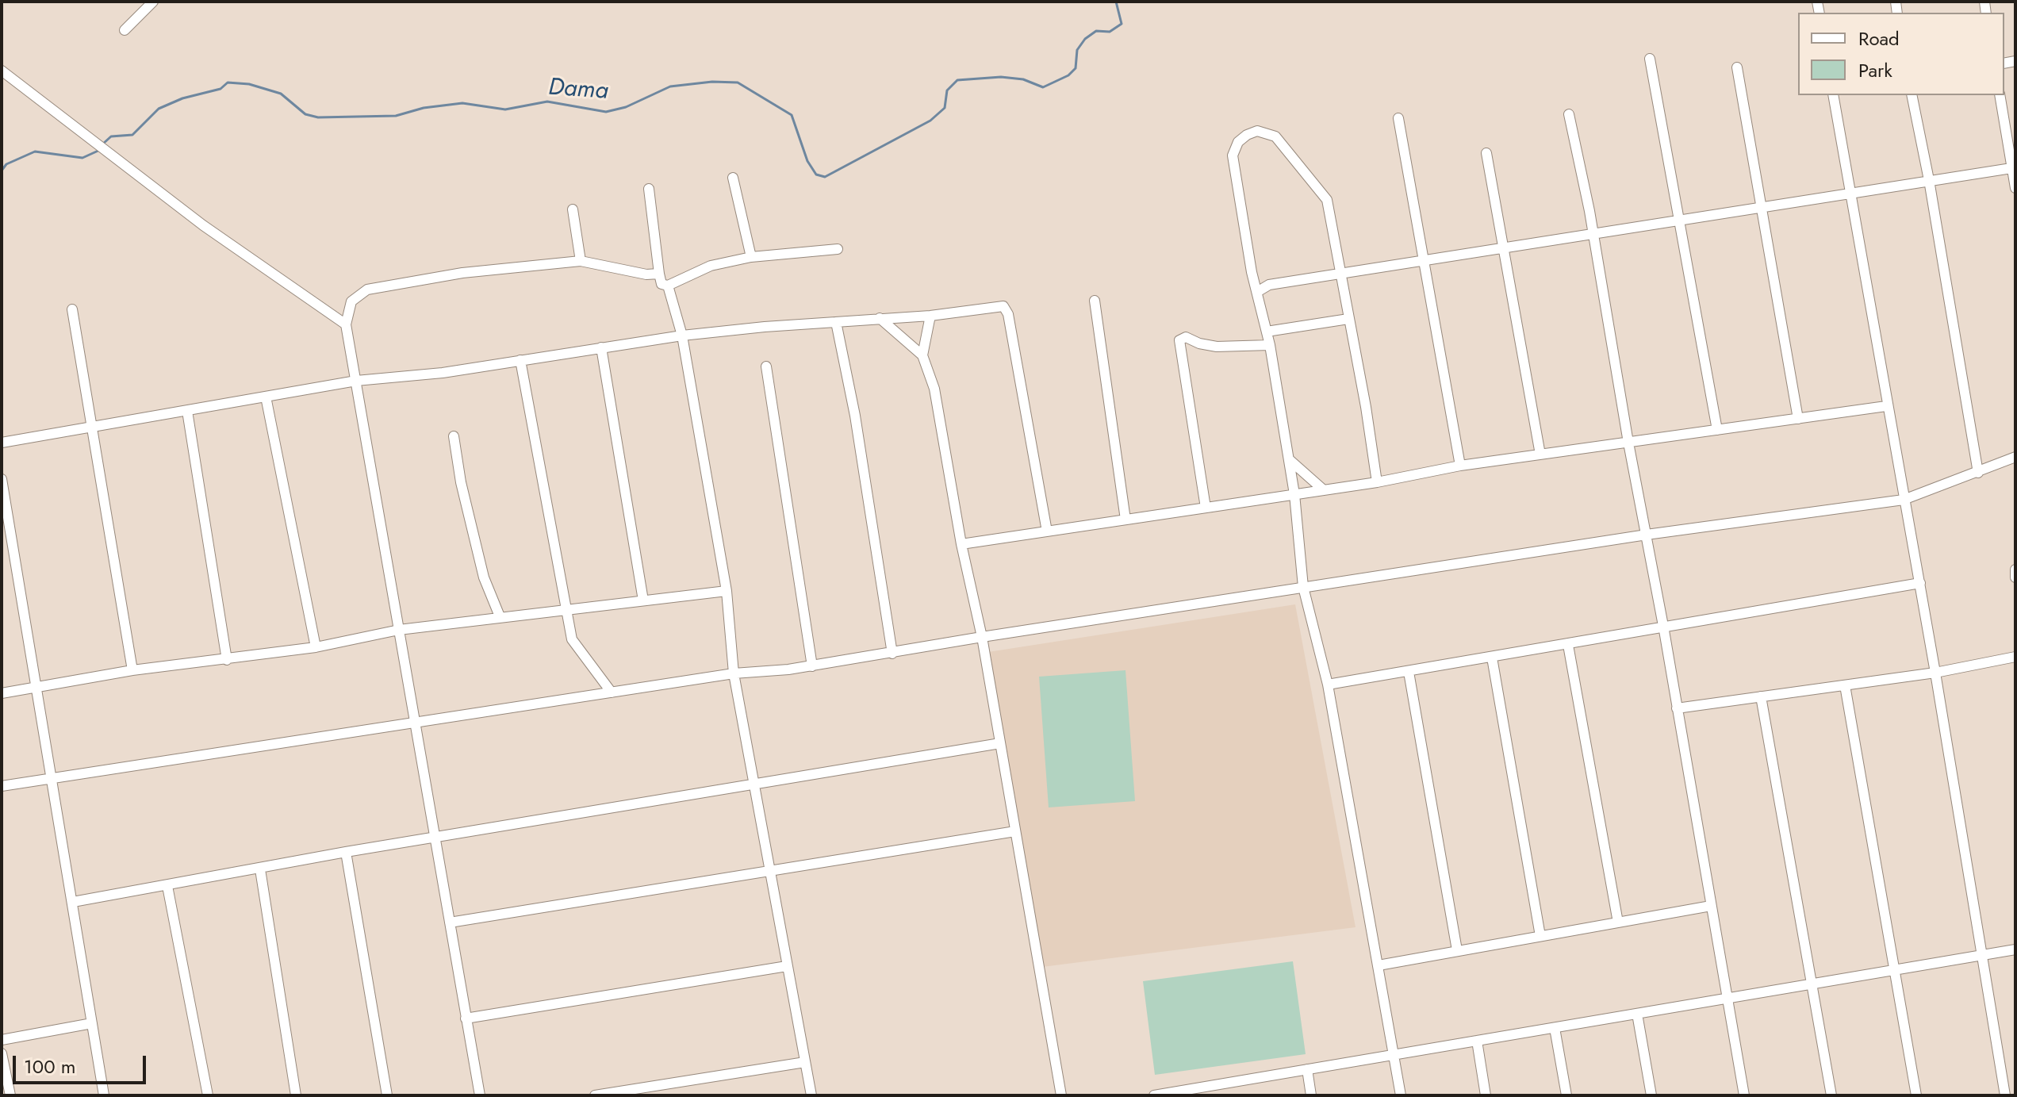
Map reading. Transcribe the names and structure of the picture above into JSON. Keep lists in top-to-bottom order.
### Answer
{
  "water": ["Dama"],
  "legend": ["Road", "Park"],
  "scale_bar": "100 m"
}
